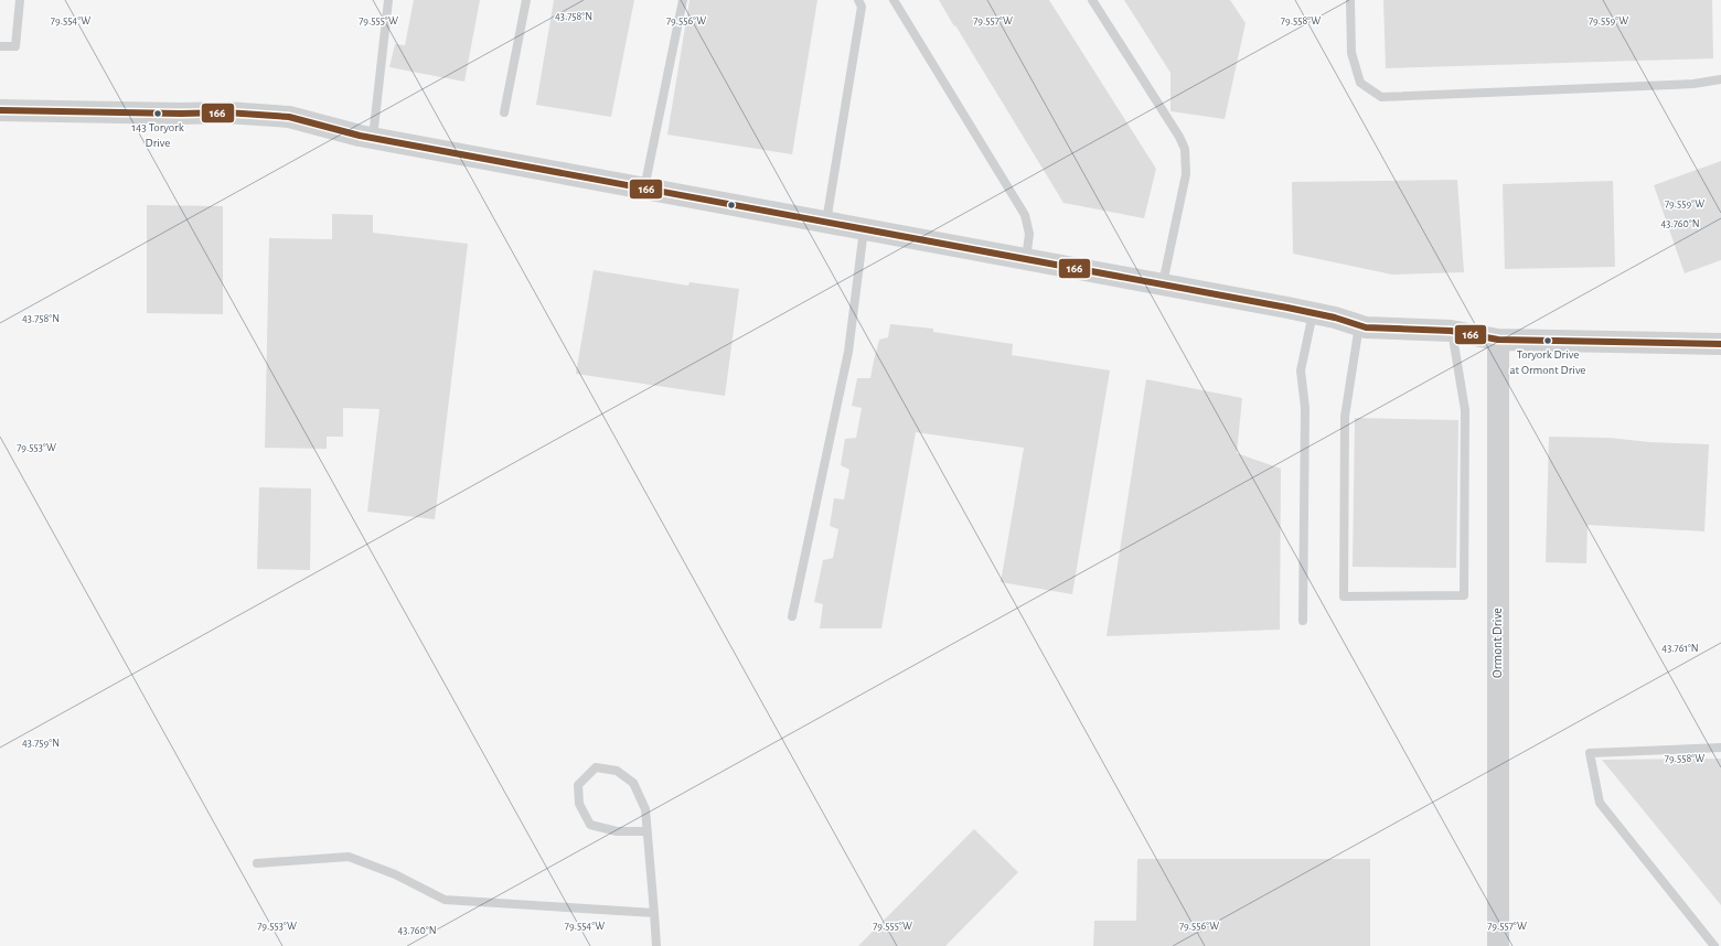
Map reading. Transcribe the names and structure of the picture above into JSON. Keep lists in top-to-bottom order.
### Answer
{
  "streets": {
    "street": ["Ormont Drive"]
  },
  "places": ["143 Toryork Drive", "Toryork Drive at Ormont Drive"],
  "lines": ["transit line 166"],
  "coordinates": [
    "43.758°N",
    "79.554°W",
    "79.555°W",
    "79.556°W",
    "79.557°W",
    "79.558°W",
    "79.559°W",
    "43.760°N",
    "79.553°W",
    "43.761°N",
    "43.759°N"
  ]
}
